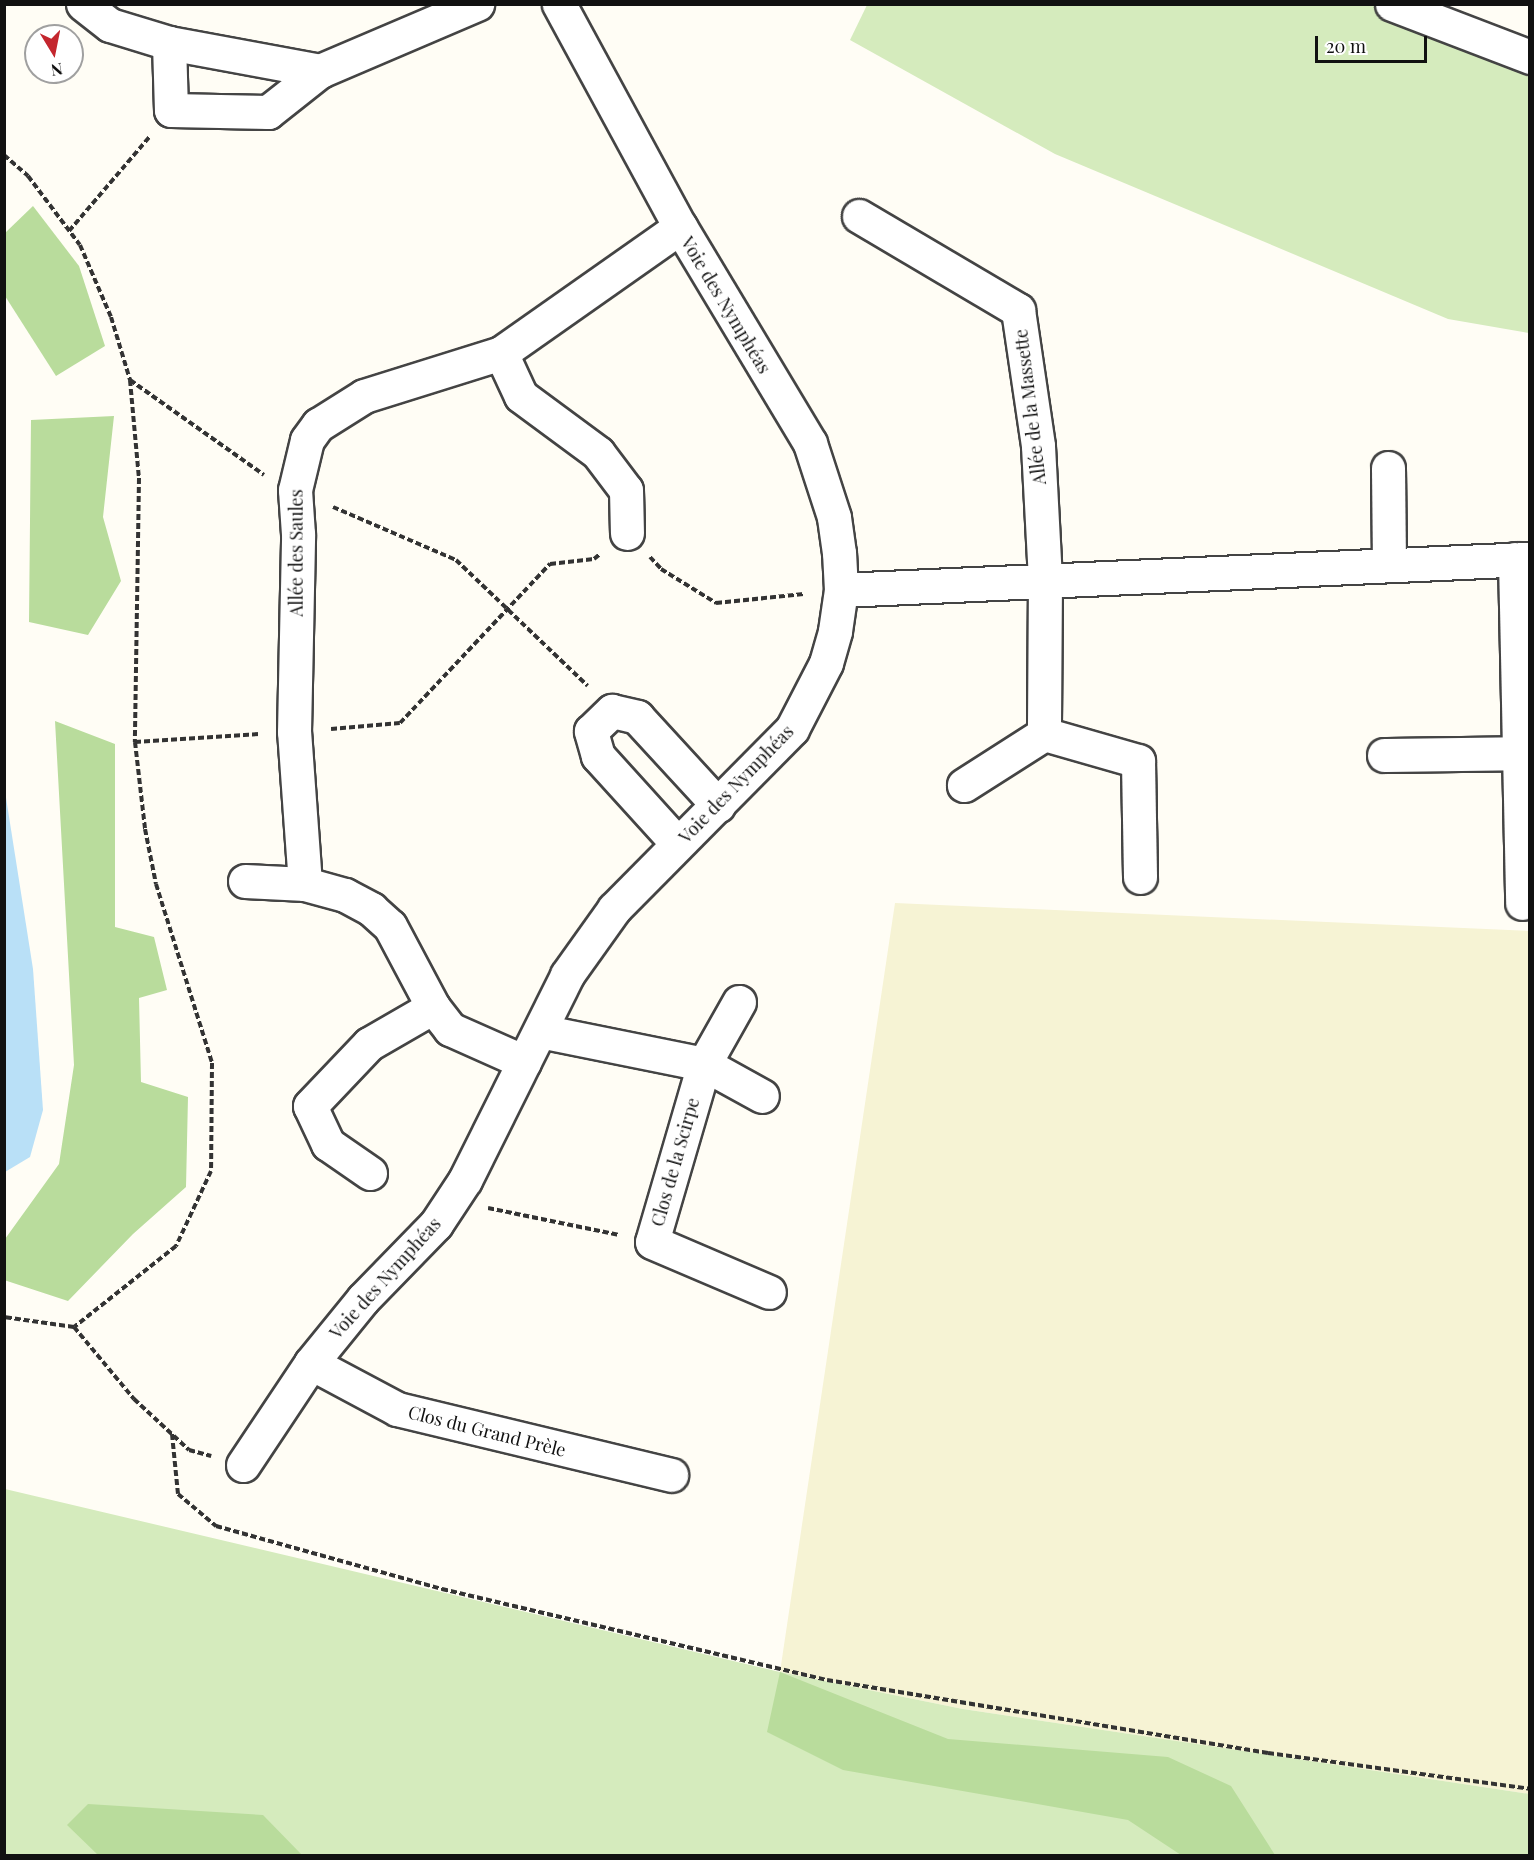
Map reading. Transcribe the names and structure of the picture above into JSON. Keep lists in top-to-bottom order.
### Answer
{
  "streets": {
    "street": [
      "Voie des Nymphéas",
      "Allée de la Massette",
      "Allée des Saules",
      "Clos de la Scirpe",
      "Clos du Grand Prèle"
    ]
  },
  "crossings": [
    ["Voie des Nymphéas", "Allée des Saules"],
    ["Voie des Nymphéas", "Clos du Grand Prèle"]
  ],
  "scale_bar": "20 m",
  "north": "bottom"
}
